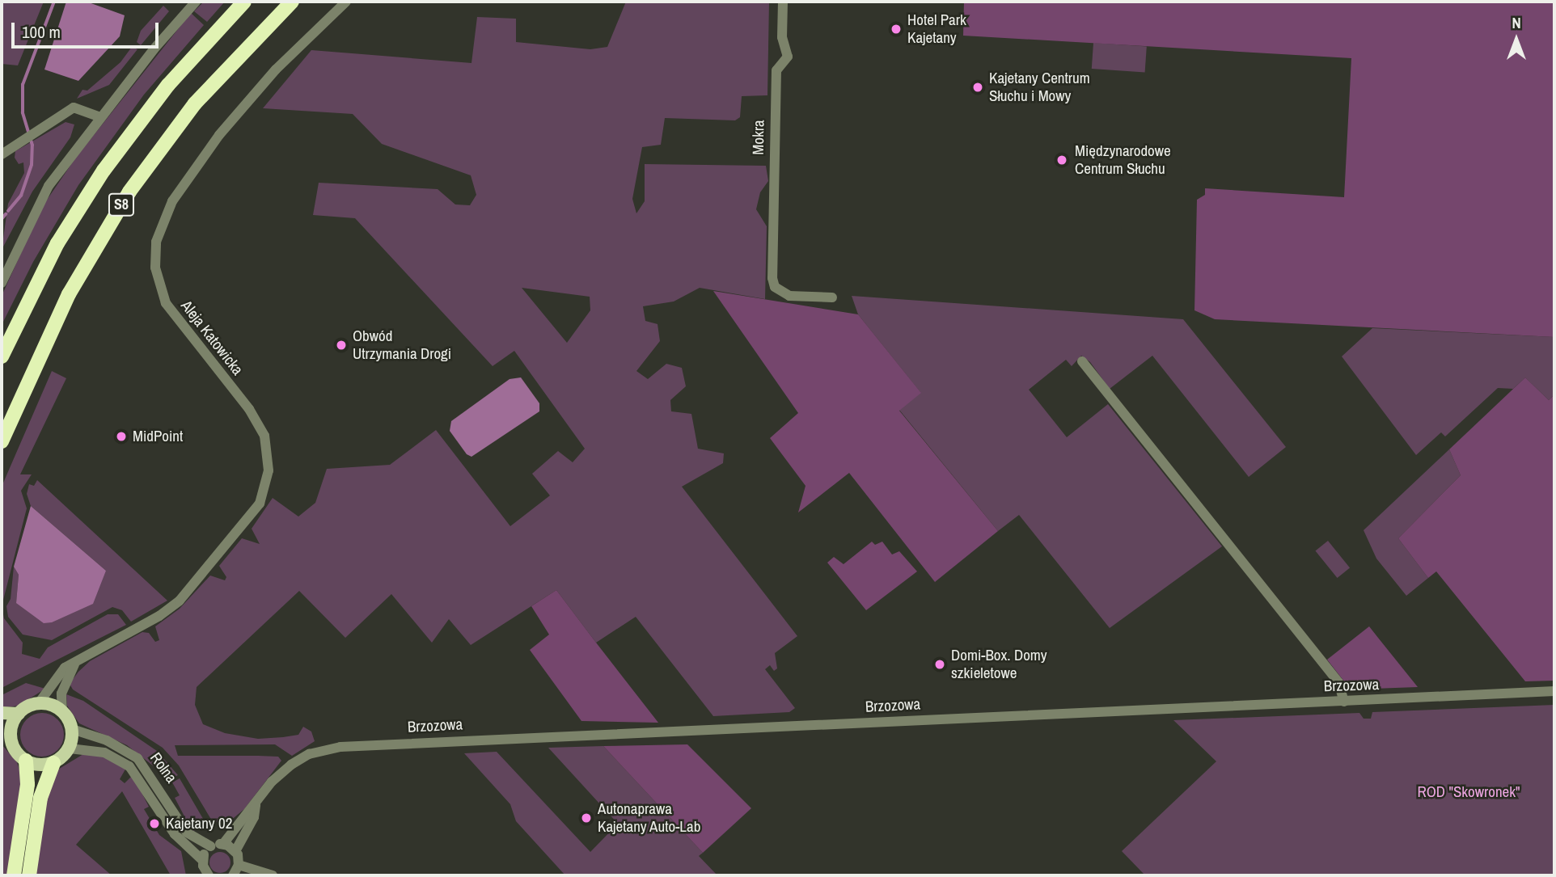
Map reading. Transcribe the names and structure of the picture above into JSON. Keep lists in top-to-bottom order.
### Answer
{
  "streets": {
    "highway": ["S8"],
    "street": [
      "Mokra",
      "Aleja Katowicka",
      "Brzozowa",
      "Rolna"
    ]
  },
  "crossings": [
    ["Aleja Katowicka", "Rolna"]
  ],
  "parks": ["ROD \"Skowronek\""],
  "places": [
    "Hotel Park Kajetany",
    "Kajetany Centrum Słuchu i Mowy",
    "Międzynarodowe Centrum Słuchu",
    "Obwód Utrzymania Drogi",
    "MidPoint",
    "Domi-Box. Domy szkieletowe",
    "Autonaprawa Kajetany Auto-Lab",
    "Kajetany 02"
  ],
  "scale_bar": "100 m",
  "north": "top"
}
